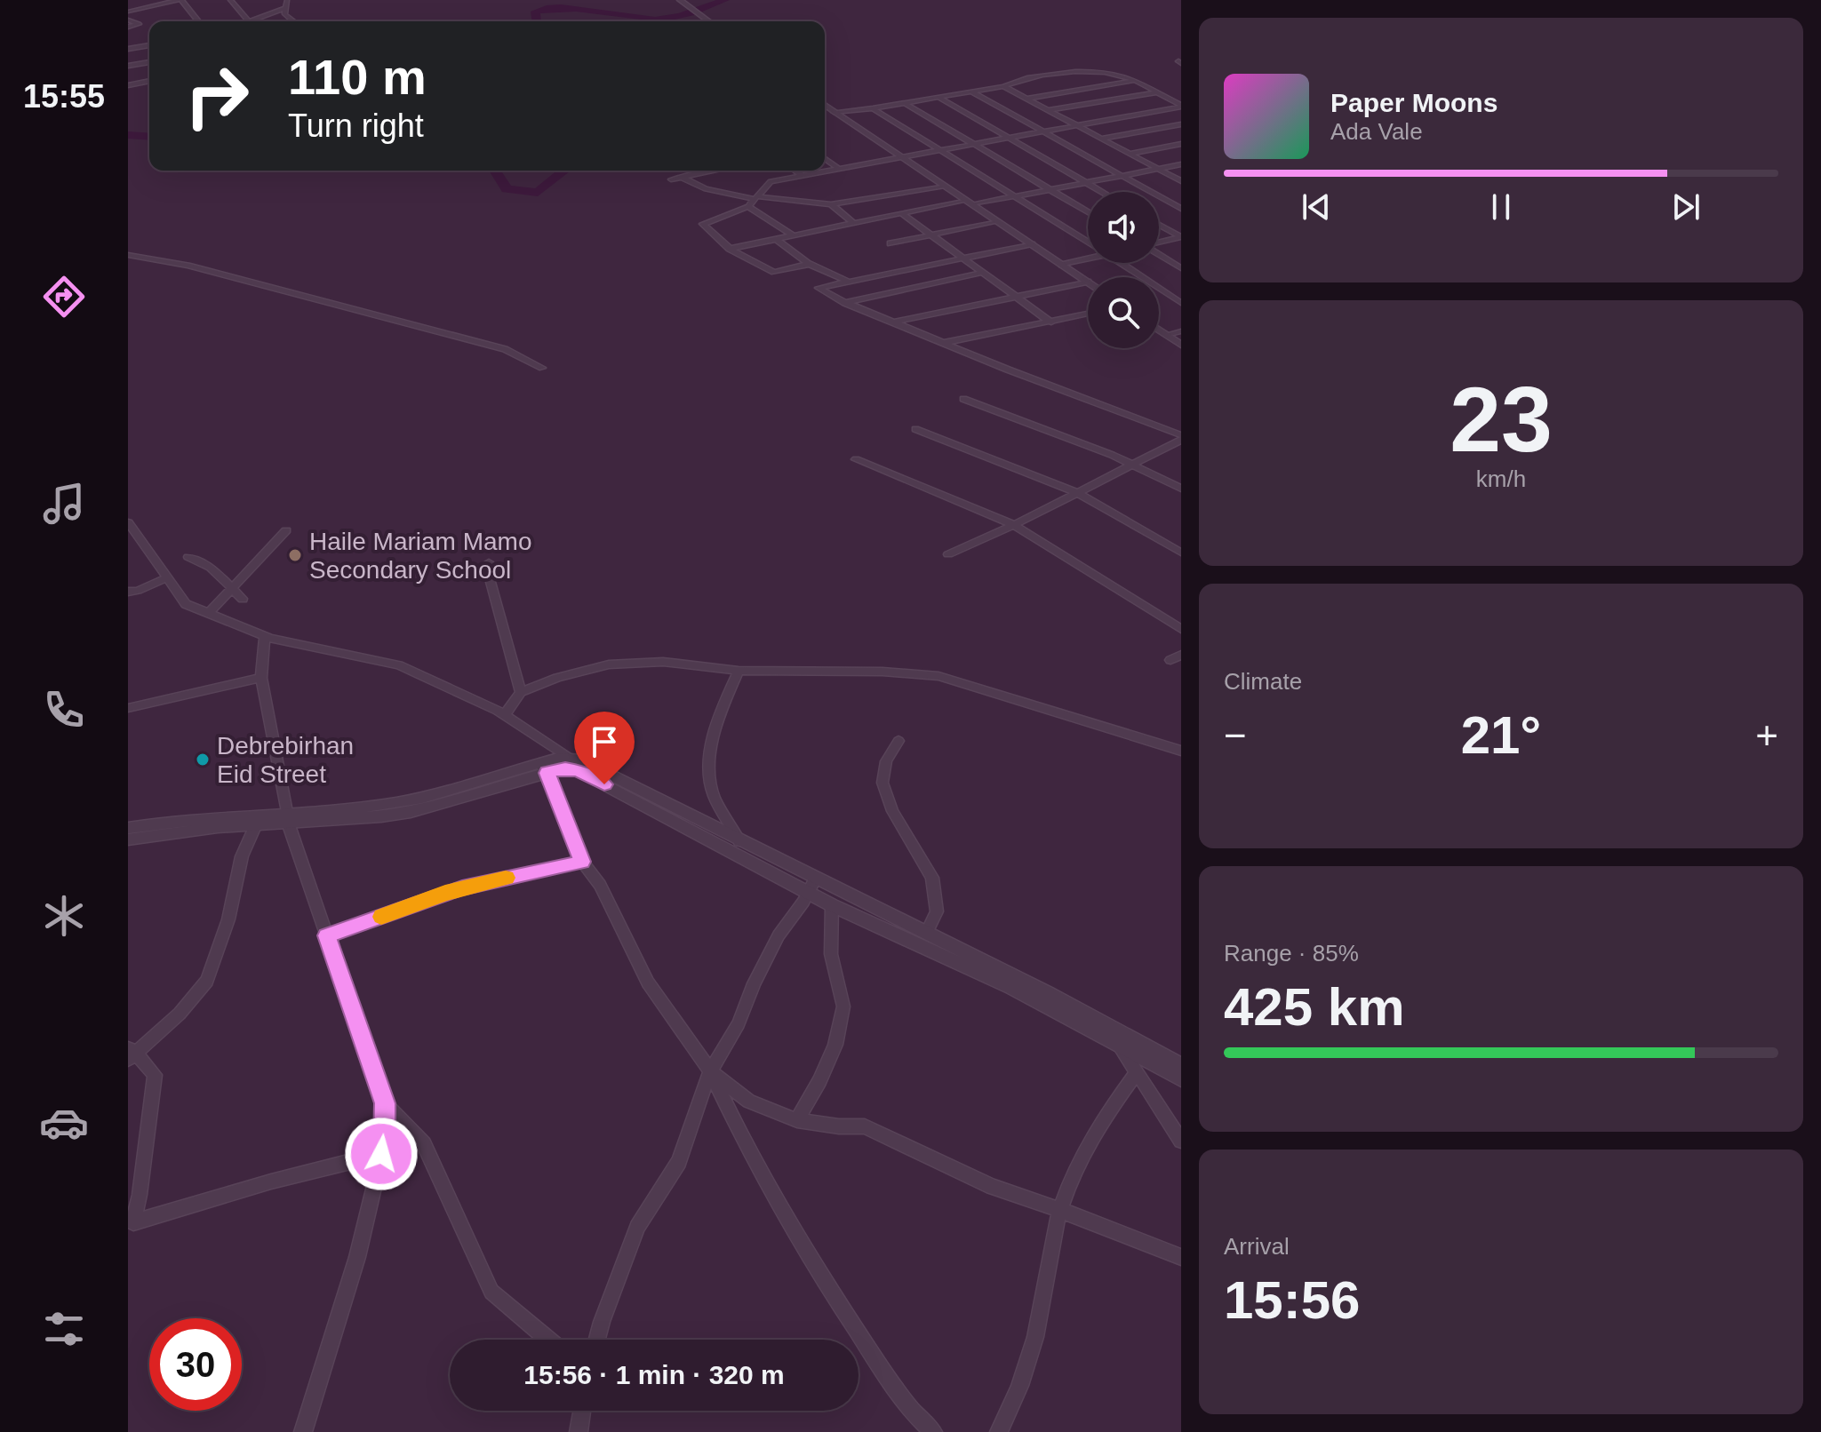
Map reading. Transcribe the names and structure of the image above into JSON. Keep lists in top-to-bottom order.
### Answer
{
  "places": ["Haile Mariam Mamo Secondary School", "Debrebirhan Eid Street"],
  "page": {
    "tabs": "15:55",
    "turn": ["110 m", "Turn right"],
    "song": ["Paper Moons", "Ada Vale"],
    "tile": [
      ["23", "km/h"],
      "Climate",
      ["Range · 85%", "425 km"],
      ["Arrival", "15:56"]
    ],
    "heat": ["−", "21°", "+"],
    "limit": "30",
    "trip": "15:56 · 1 min · 320 m"
  }
}
